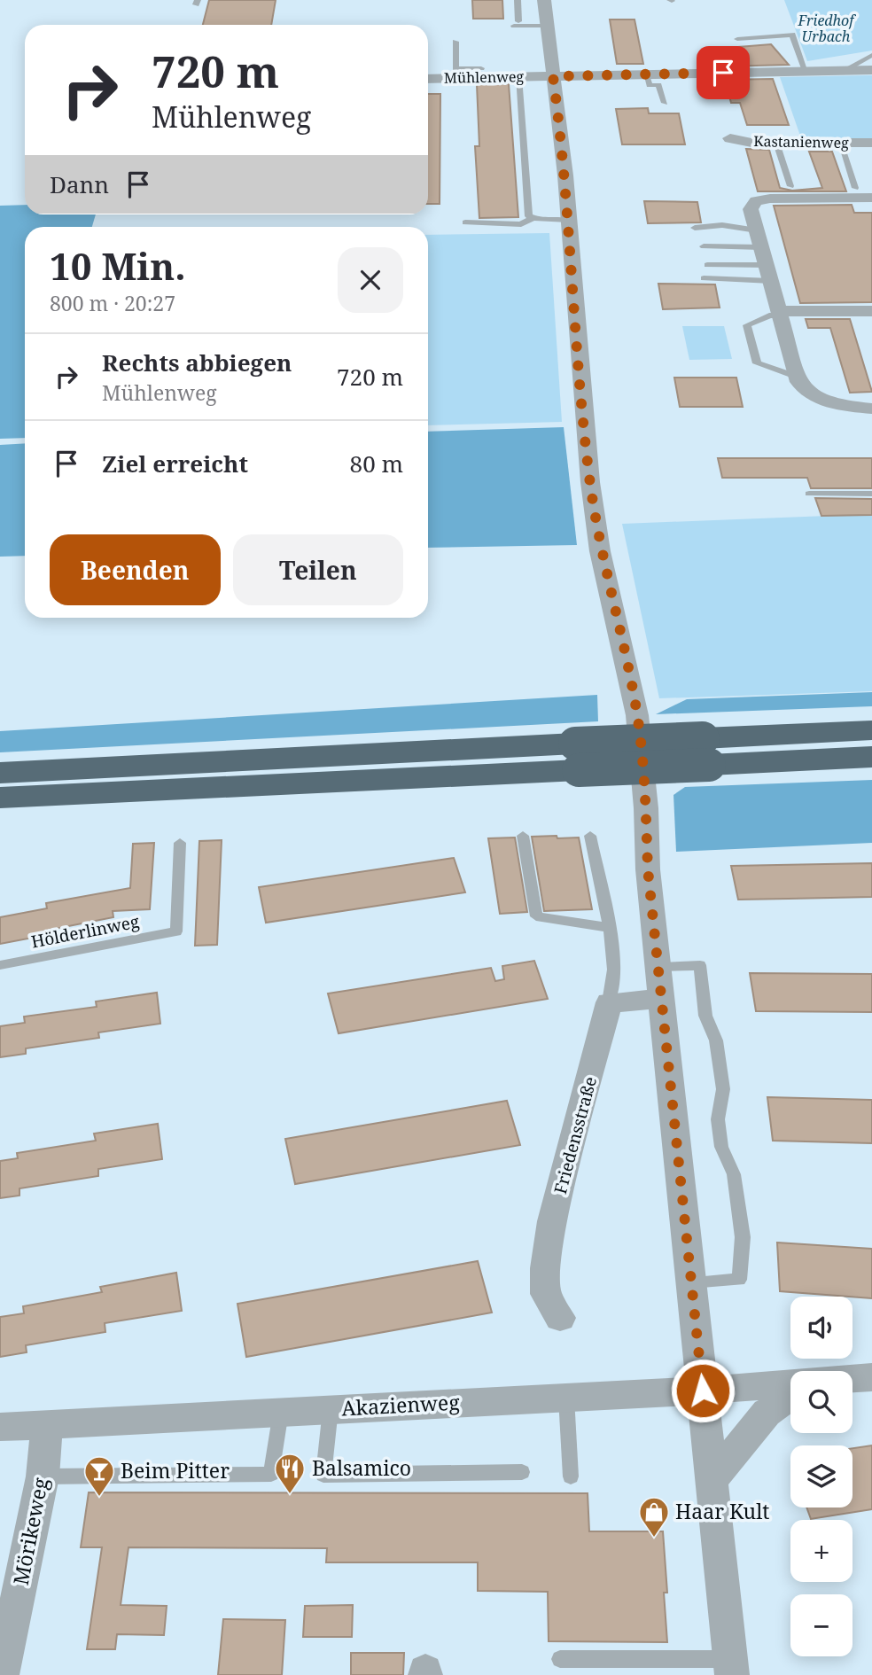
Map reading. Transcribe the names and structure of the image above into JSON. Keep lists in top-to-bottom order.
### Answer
{
  "streets": {
    "street": [
      "Mühlenweg",
      "Kastanienweg",
      "Friedensstraße",
      "Akazienweg",
      "Mörikeweg"
    ],
    "lane": ["Hölderlinweg"]
  },
  "crossings": [
    ["Akazienweg", "Mörikeweg"]
  ],
  "parks": ["Friedhof Urbach"],
  "places": {
    "restaurant": ["Balsamico"],
    "bar": ["Beim Pitter"],
    "shop": ["Haar Kult"]
  },
  "page": {
    "turn": ["720 m", "Mühlenweg"],
    "then": "Dann",
    "heading": ["10 Min.", "800 m · 20:27"],
    "list": [
      {
        "name": "Rechts abbiegen",
        "note": "Mühlenweg",
        "value": "720 m"
      },
      {
        "name": "Ziel erreicht",
        "value": "80 m"
      }
    ],
    "buttons": ["Beenden", "Teilen"],
    "map_buttons": ["+", "−"]
  }
}
